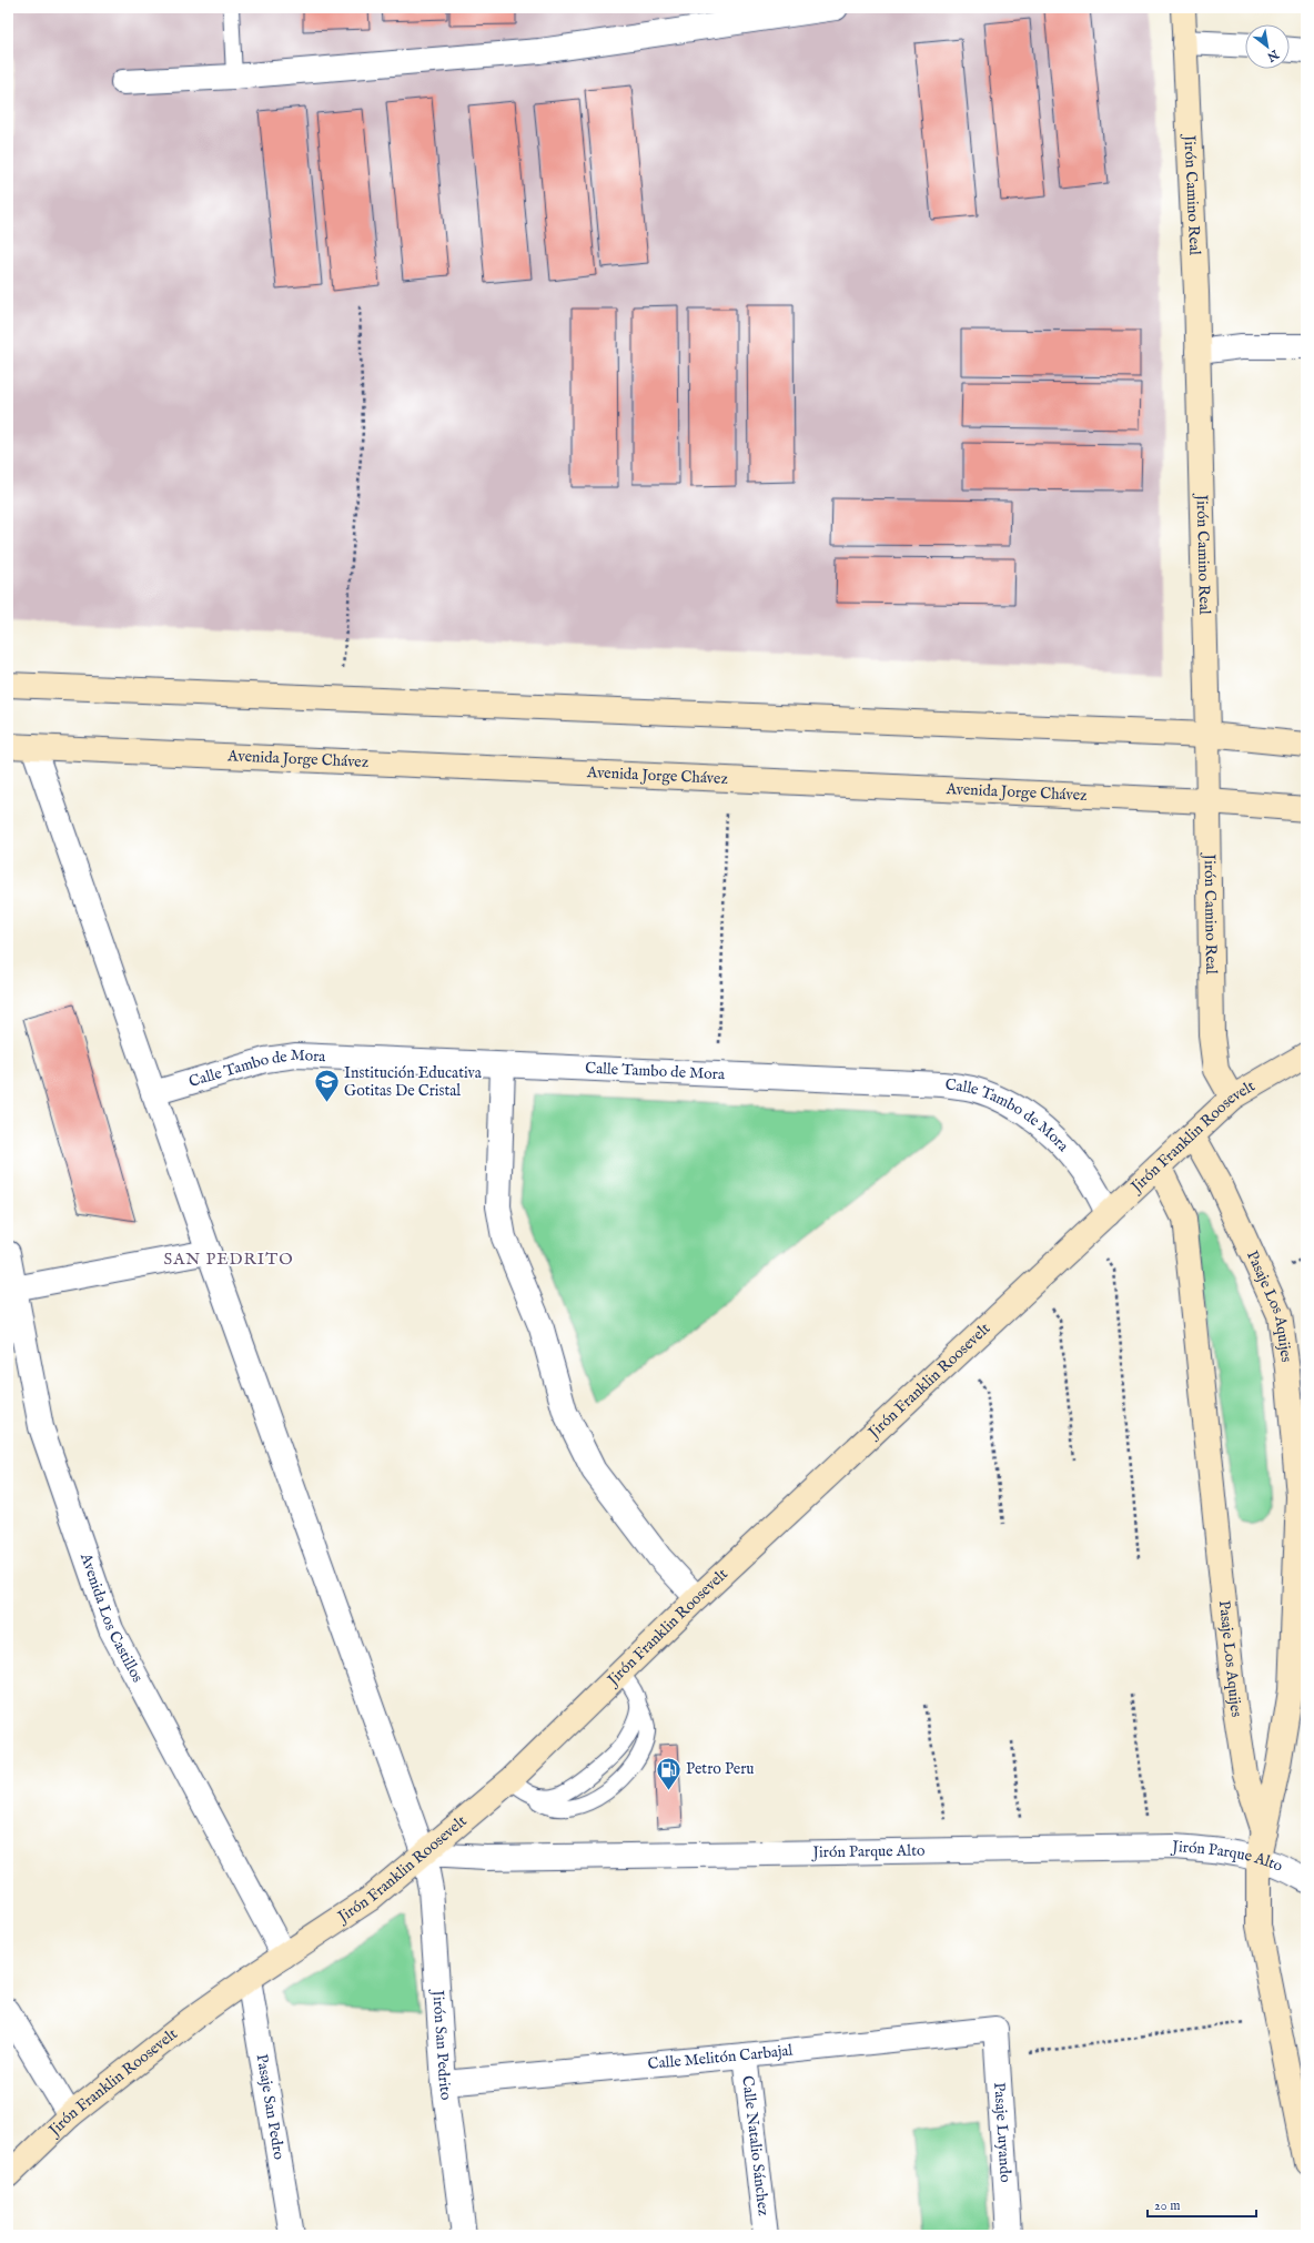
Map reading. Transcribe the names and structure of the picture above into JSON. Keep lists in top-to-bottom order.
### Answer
{
  "streets": {
    "street": [
      "Jirón Camino Real",
      "Avenida Jorge Chávez",
      "Calle Tambo de Mora",
      "Jirón Franklin Roosevelt",
      "Pasaje Los Aquijes",
      "Avenida Los Castillos",
      "Jirón Parque Alto",
      "Jirón San Pedrito",
      "Calle Melitón Carbajal",
      "Pasaje San Pedro",
      "Pasaje Luyando",
      "Calle Natalio Sánchez"
    ]
  },
  "crossings": [
    ["Jirón Camino Real", "Avenida Jorge Chávez"],
    ["Jirón Camino Real", "Jirón Franklin Roosevelt"],
    ["Avenida Jorge Chávez", "Jirón San Pedrito"],
    ["Calle Tambo de Mora", "Jirón Franklin Roosevelt"],
    ["Calle Tambo de Mora", "Jirón San Pedrito"],
    ["Jirón Franklin Roosevelt", "Pasaje Los Aquijes"],
    ["Jirón Franklin Roosevelt", "Avenida Los Castillos"],
    ["Jirón Franklin Roosevelt", "Jirón Parque Alto"],
    ["Jirón Franklin Roosevelt", "Jirón San Pedrito"],
    ["Jirón Franklin Roosevelt", "Pasaje San Pedro"],
    ["Pasaje Los Aquijes", "Jirón Parque Alto"],
    ["Jirón Parque Alto", "Jirón San Pedrito"],
    ["Jirón San Pedrito", "Calle Melitón Carbajal"],
    ["Calle Melitón Carbajal", "Pasaje Luyando"],
    ["Calle Melitón Carbajal", "Calle Natalio Sánchez"]
  ],
  "districts": ["SAN PEDRITO"],
  "places": {
    "school or university": ["Institución Educativa Gotitas De Cristal"],
    "fuel station": ["Petro Peru"]
  },
  "scale_bar": "20 m",
  "north": "bottom right"
}
